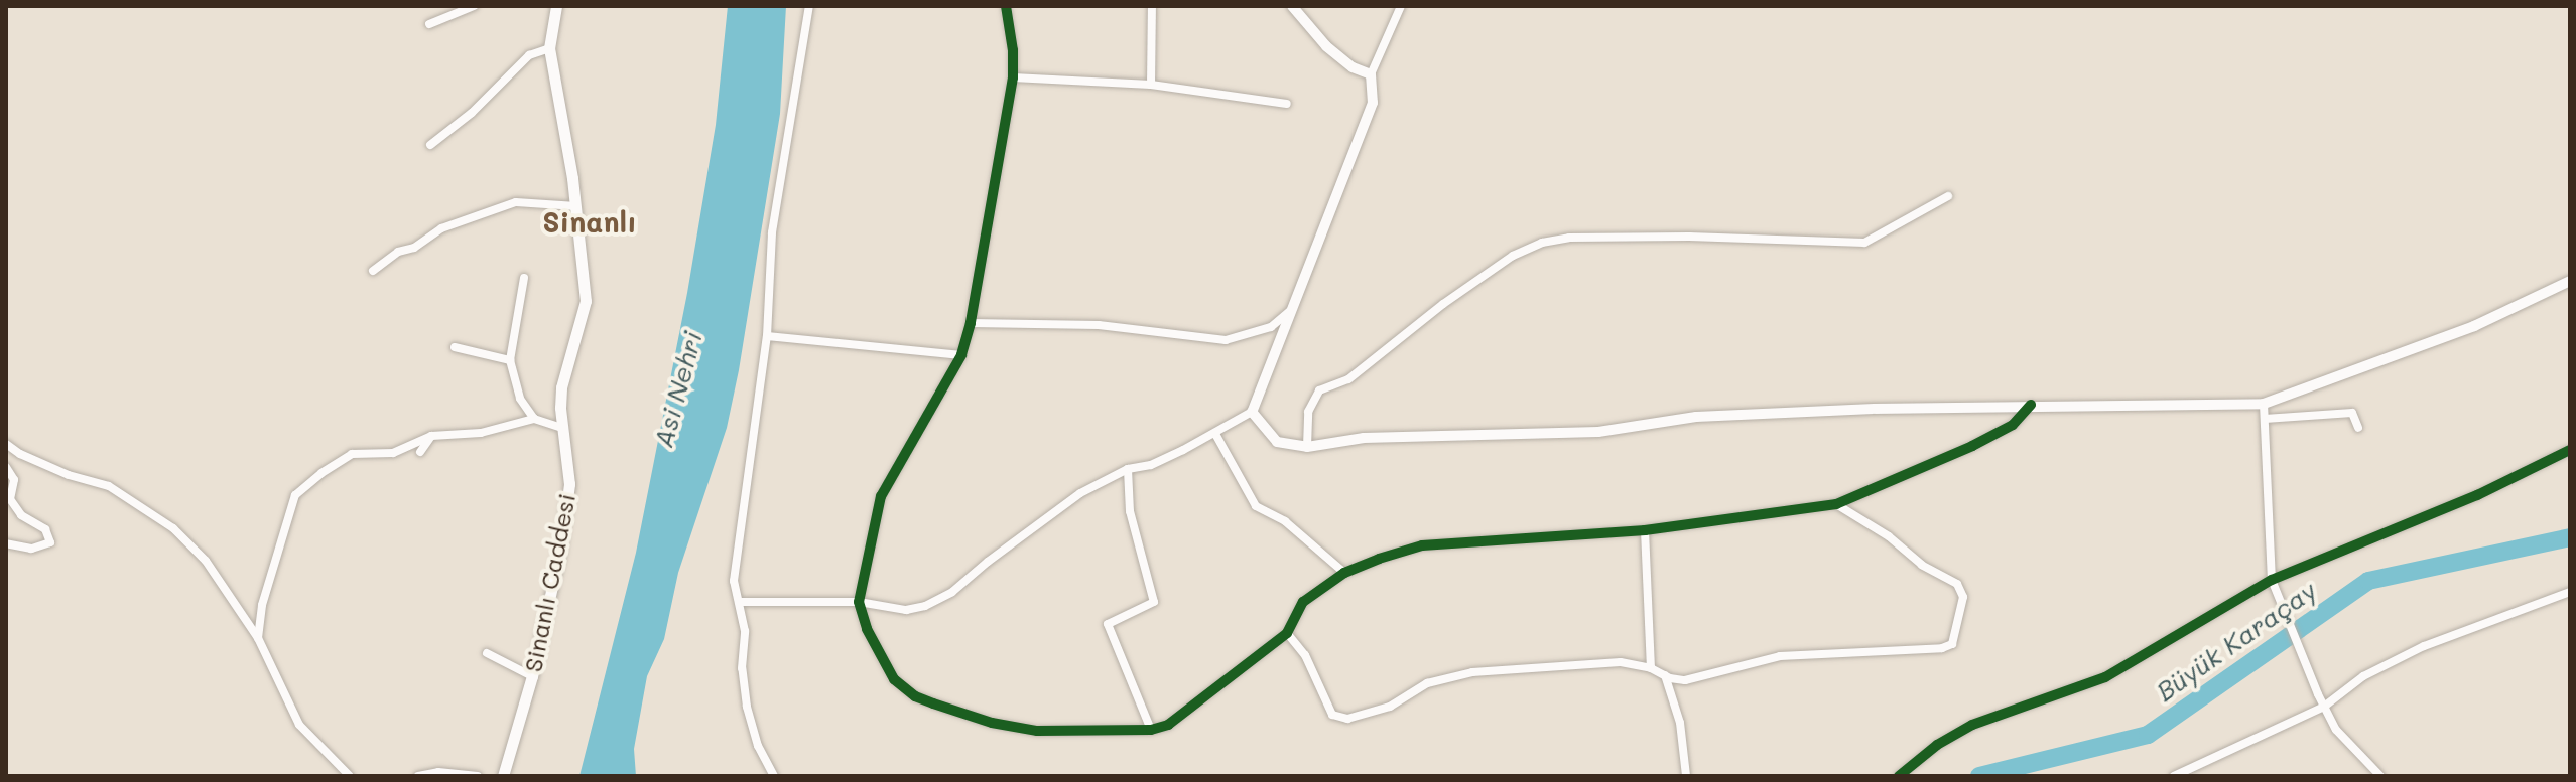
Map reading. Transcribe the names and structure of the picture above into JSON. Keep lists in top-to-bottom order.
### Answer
{
  "streets": {
    "main road": ["Sinanlı Caddesi"]
  },
  "districts": ["Sinanlı"],
  "water": ["Asi Nehri", "Büyük Karaçay"]
}
